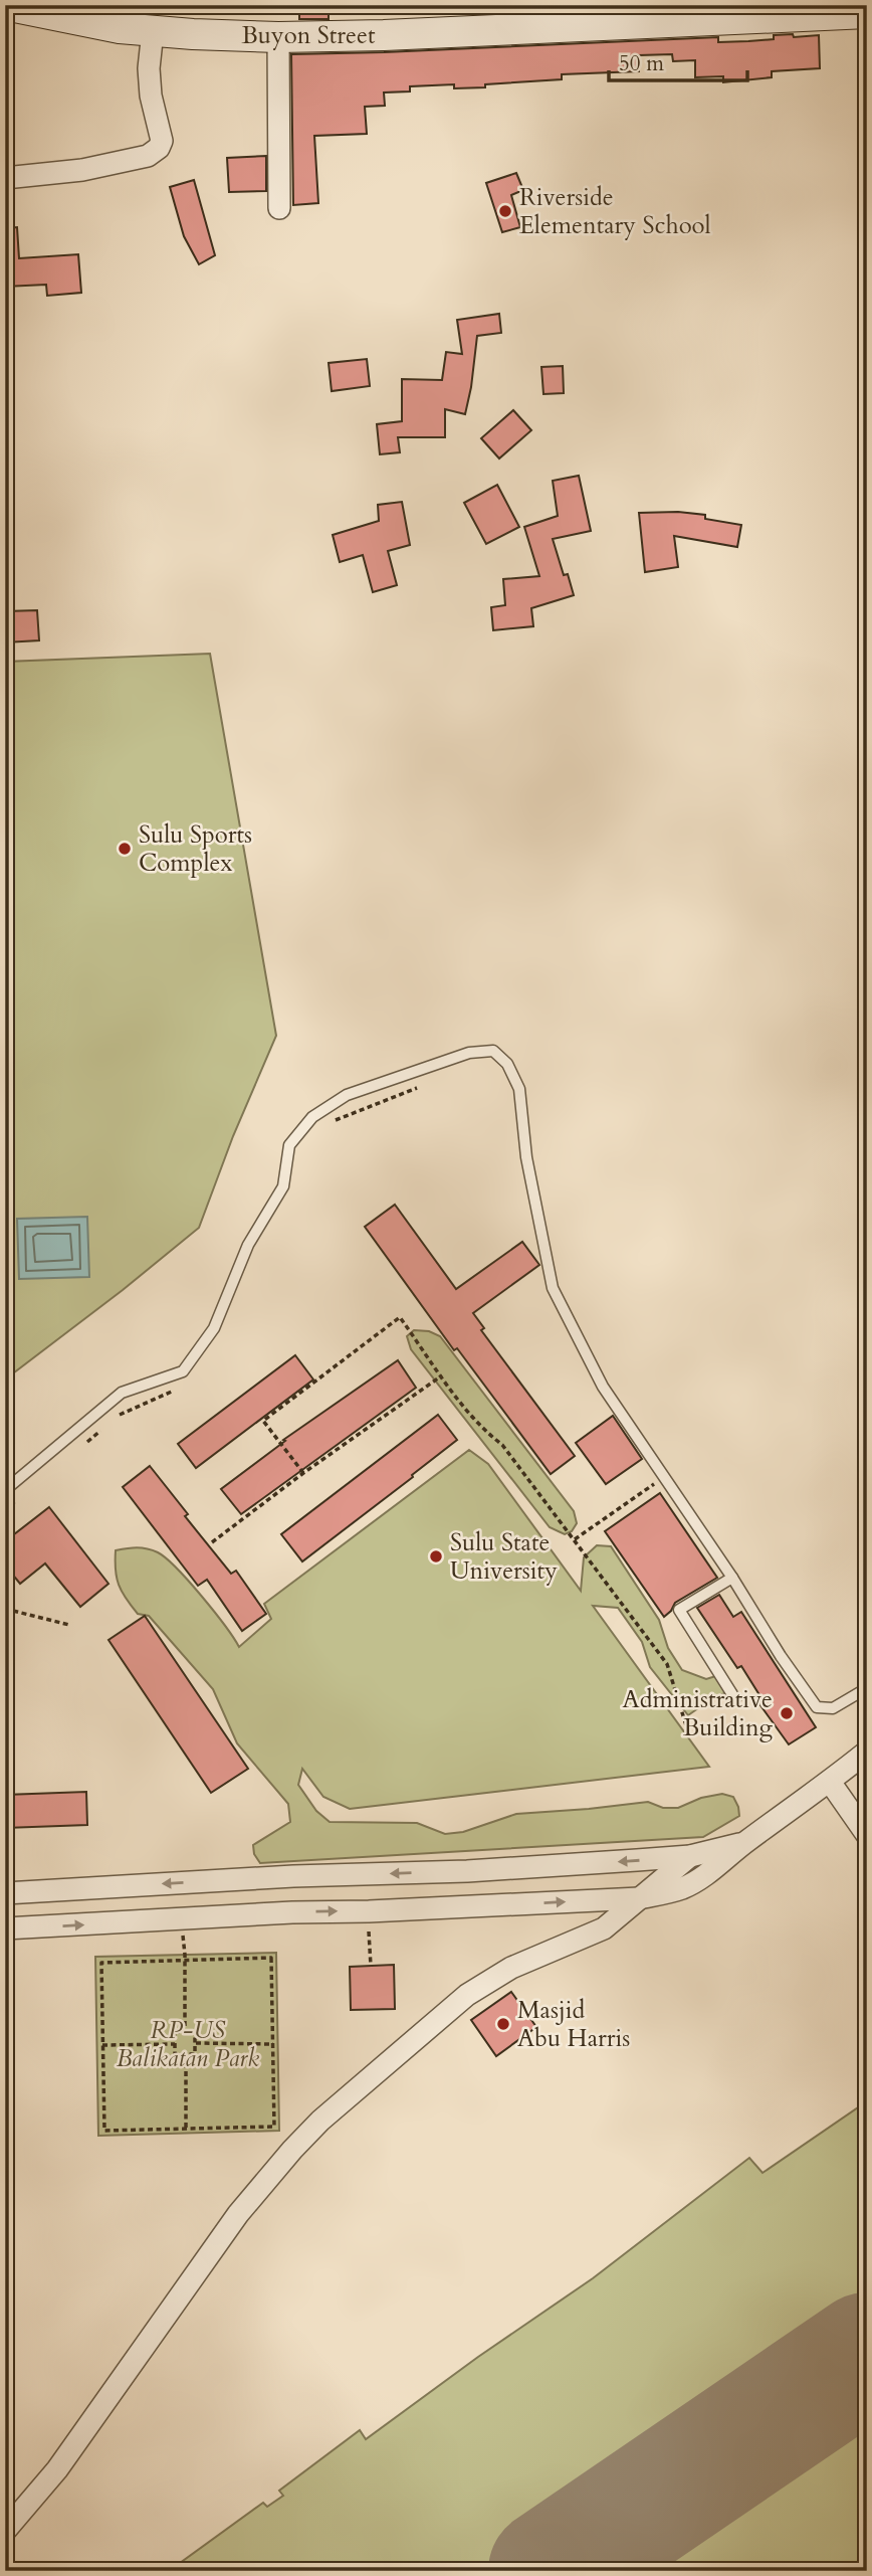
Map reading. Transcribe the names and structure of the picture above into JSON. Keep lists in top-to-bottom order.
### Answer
{
  "streets": {
    "main road": ["Buyon Street"]
  },
  "parks": ["RP-US Balikatan Park"],
  "places": [
    "Riverside Elementary School",
    "Sulu Sports Complex",
    "Sulu State University",
    "Administrative Building",
    "Masjid Abu Harris"
  ],
  "scale_bar": "50 m"
}
